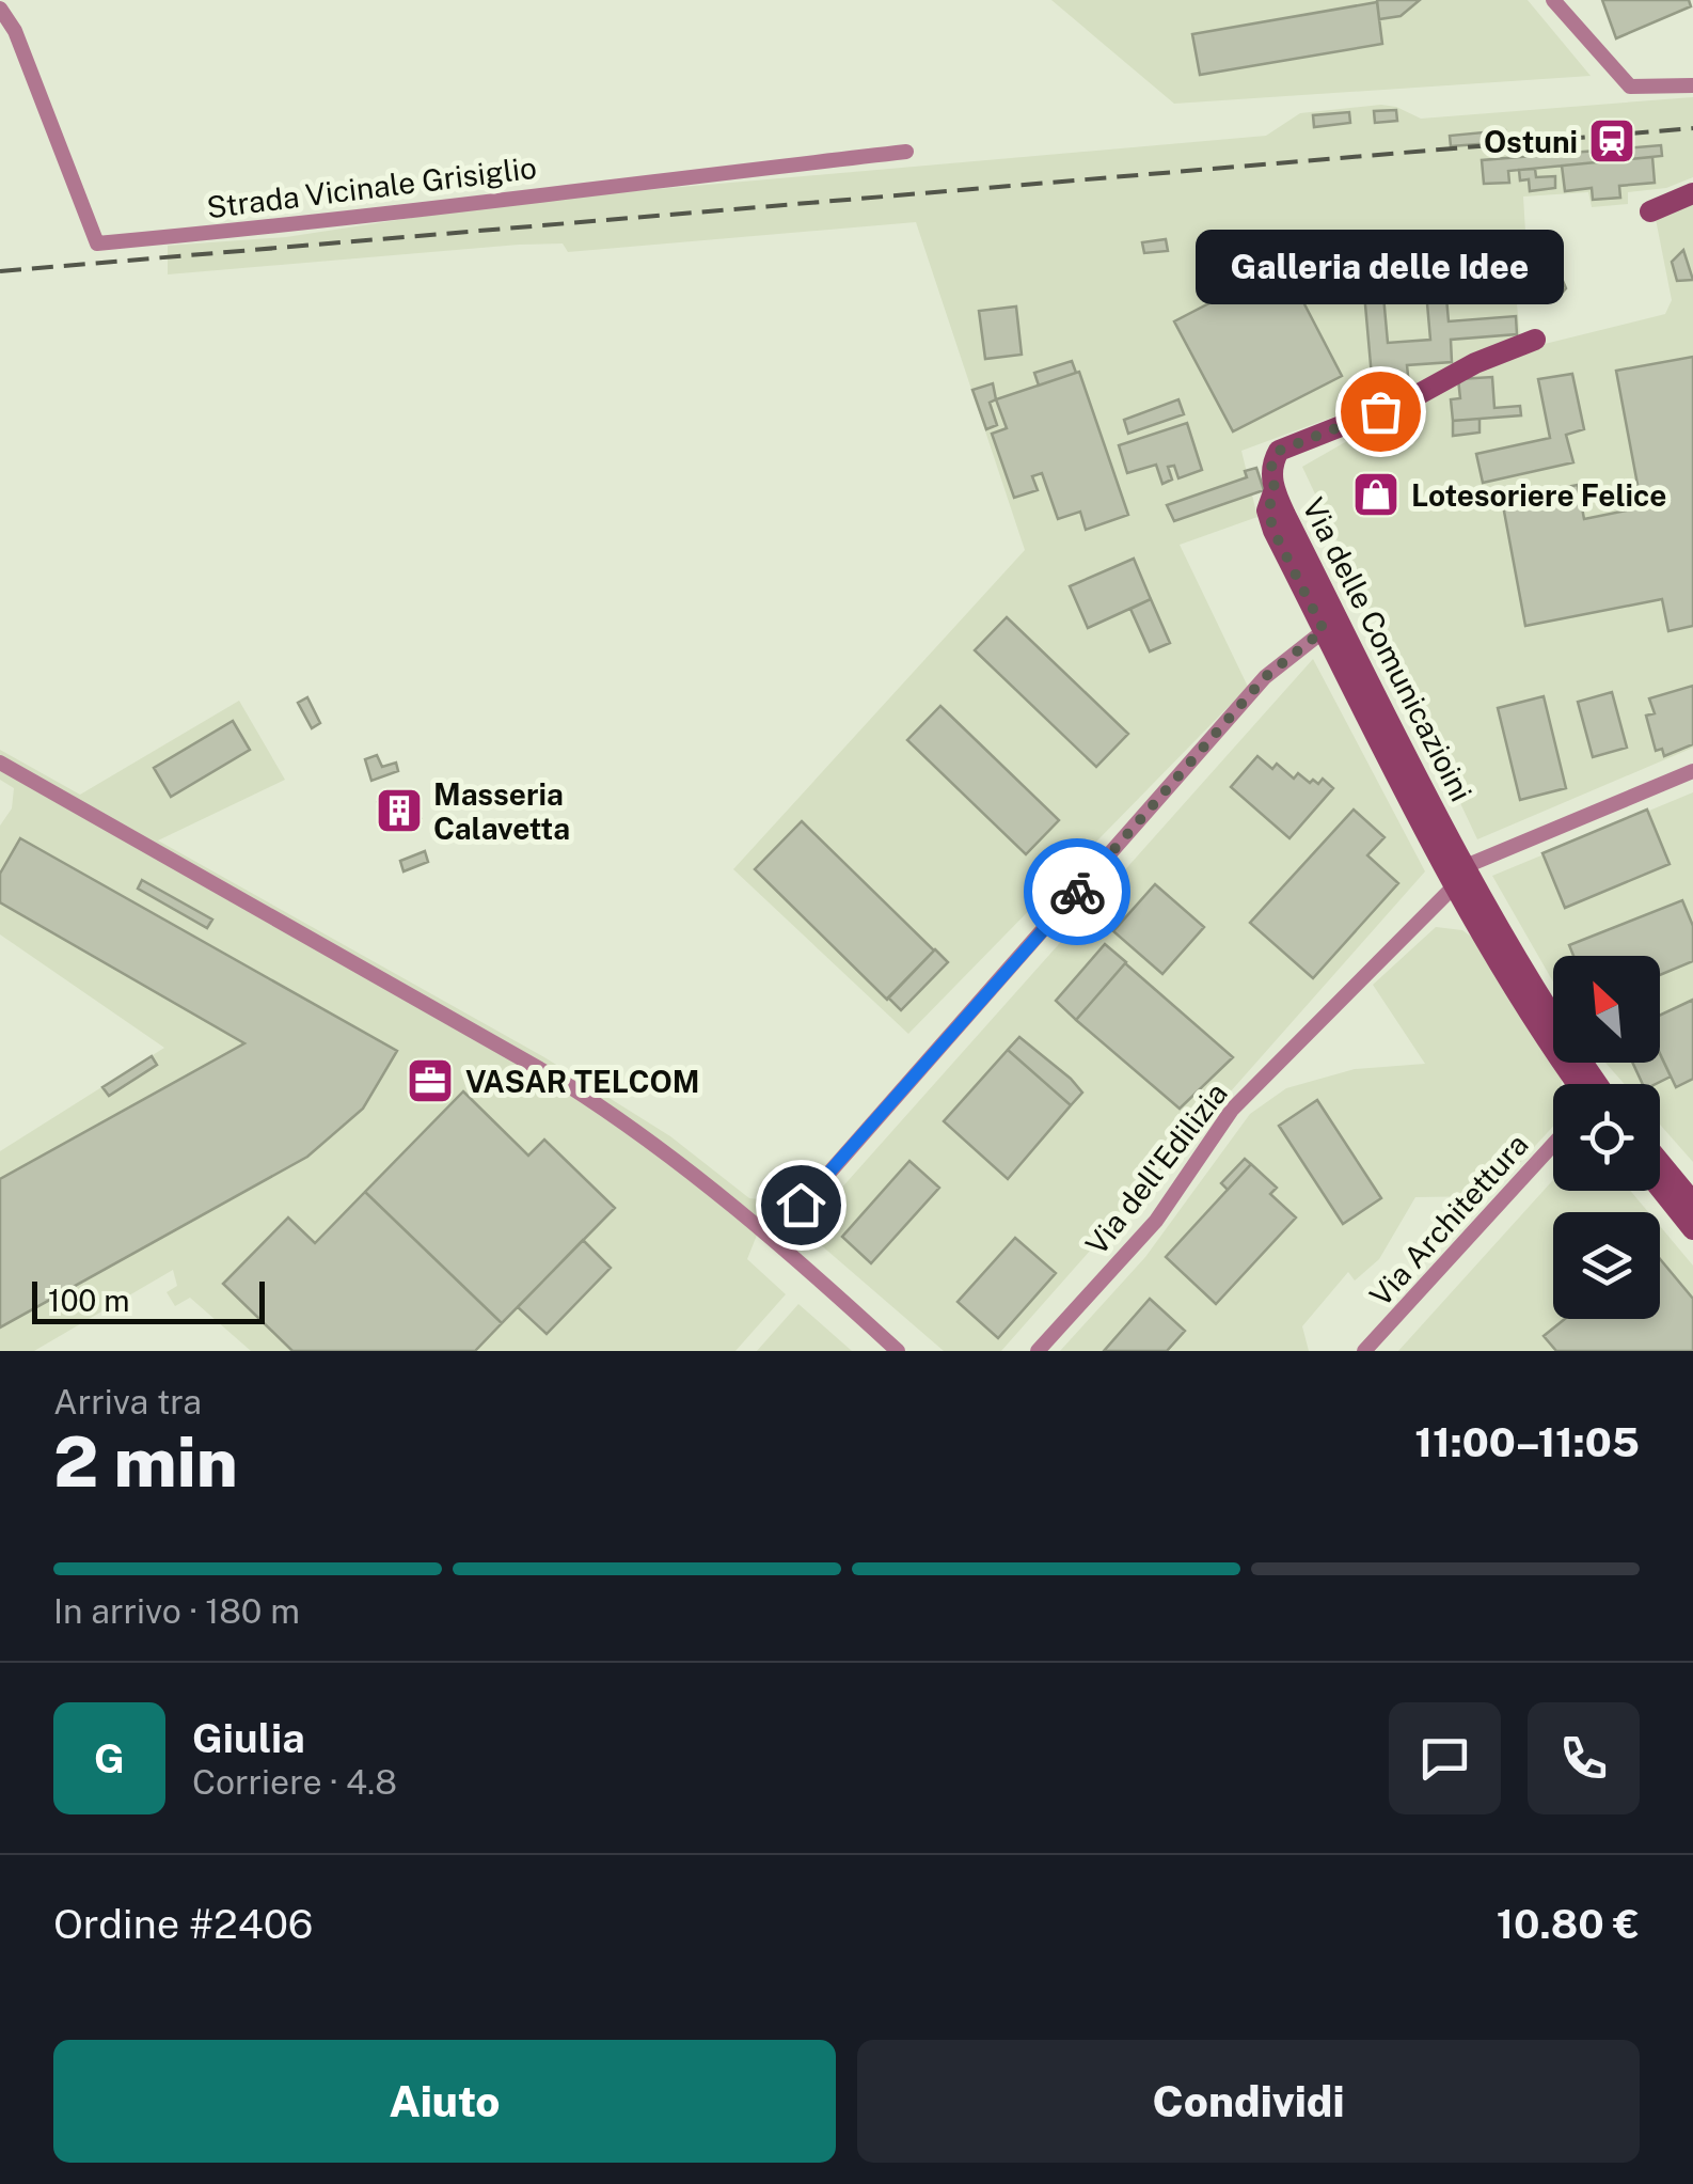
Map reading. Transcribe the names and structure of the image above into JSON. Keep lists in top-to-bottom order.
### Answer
{
  "streets": {
    "street": [
      "Strada Vicinale Grisiglio",
      "Via delle Comunicazioini",
      "Via dell'Edilizia",
      "Via Architettura"
    ]
  },
  "crossings": [
    ["Via delle Comunicazioini", "Via dell'Edilizia"]
  ],
  "places": {
    "station": ["Ostuni"],
    "other": ["Galleria delle Idee"],
    "shop": ["Lotesoriere Felice"],
    "building": ["Masseria Calavetta"],
    "office": ["VASAR TELCOM"]
  },
  "scale_bar": "100 m",
  "north": "top left",
  "page": {
    "bubble": "Galleria delle Idee",
    "scale": "100 m",
    "heading": ["2 min", "Arriva tra", "11:00–11:05"],
    "panel": [
      "Giulia",
      "Corriere · 4.8",
      "Ordine #2406",
      "10.80 €"
    ],
    "bar": "In arrivo · 180 m",
    "round": "G",
    "buttons": ["Aiuto", "Condividi"]
  }
}
